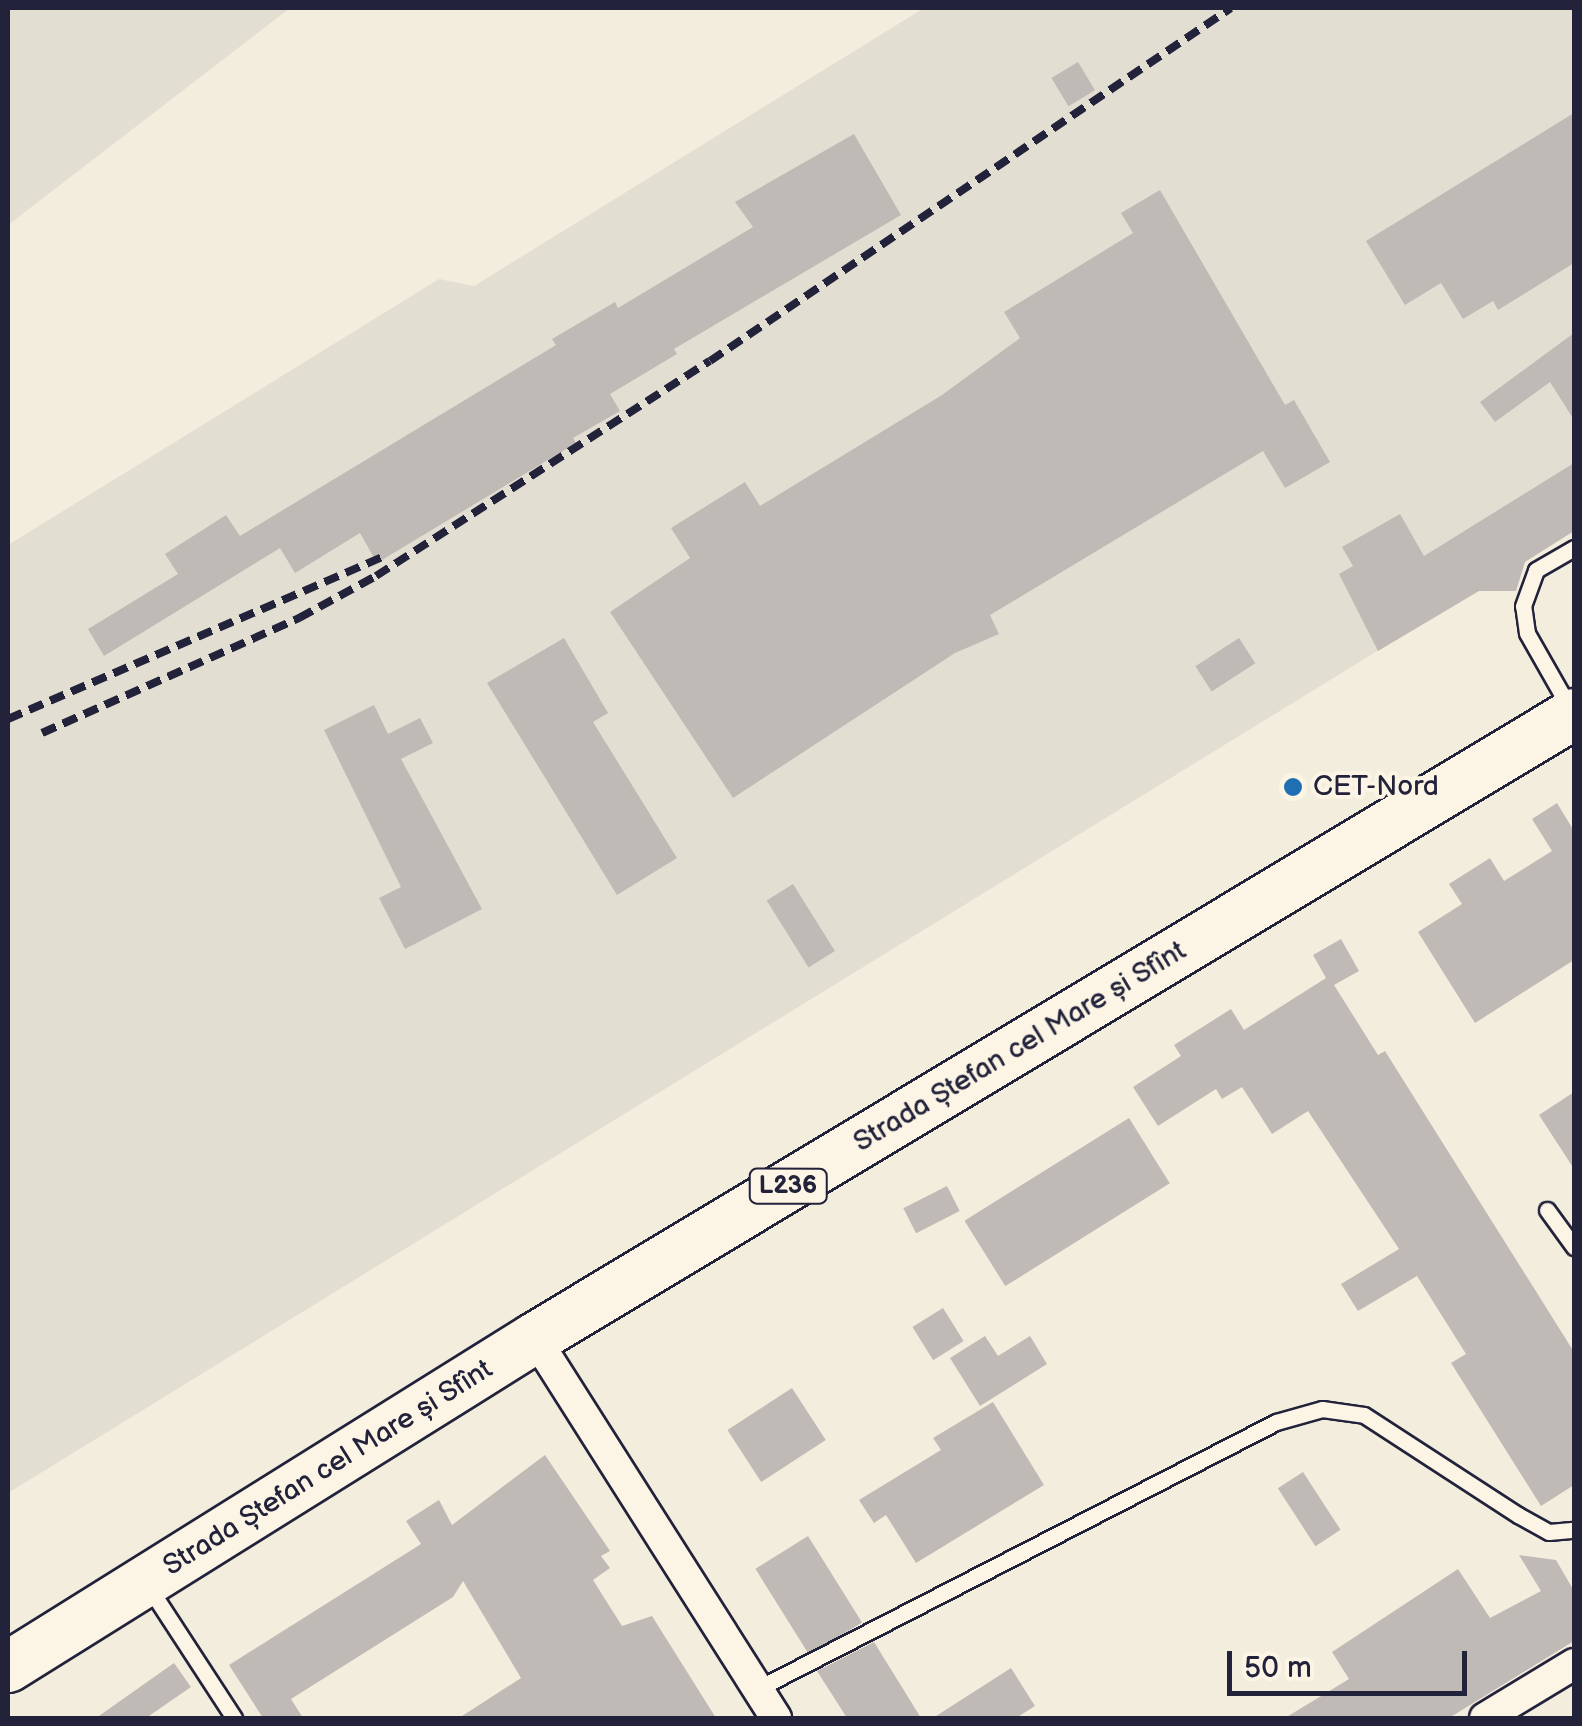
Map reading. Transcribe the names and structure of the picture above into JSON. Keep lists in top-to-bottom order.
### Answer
{
  "streets": {
    "main road": ["Strada Ștefan cel Mare și Sfînt", "L236"]
  },
  "places": ["CET-Nord"],
  "scale_bar": "50 m"
}
